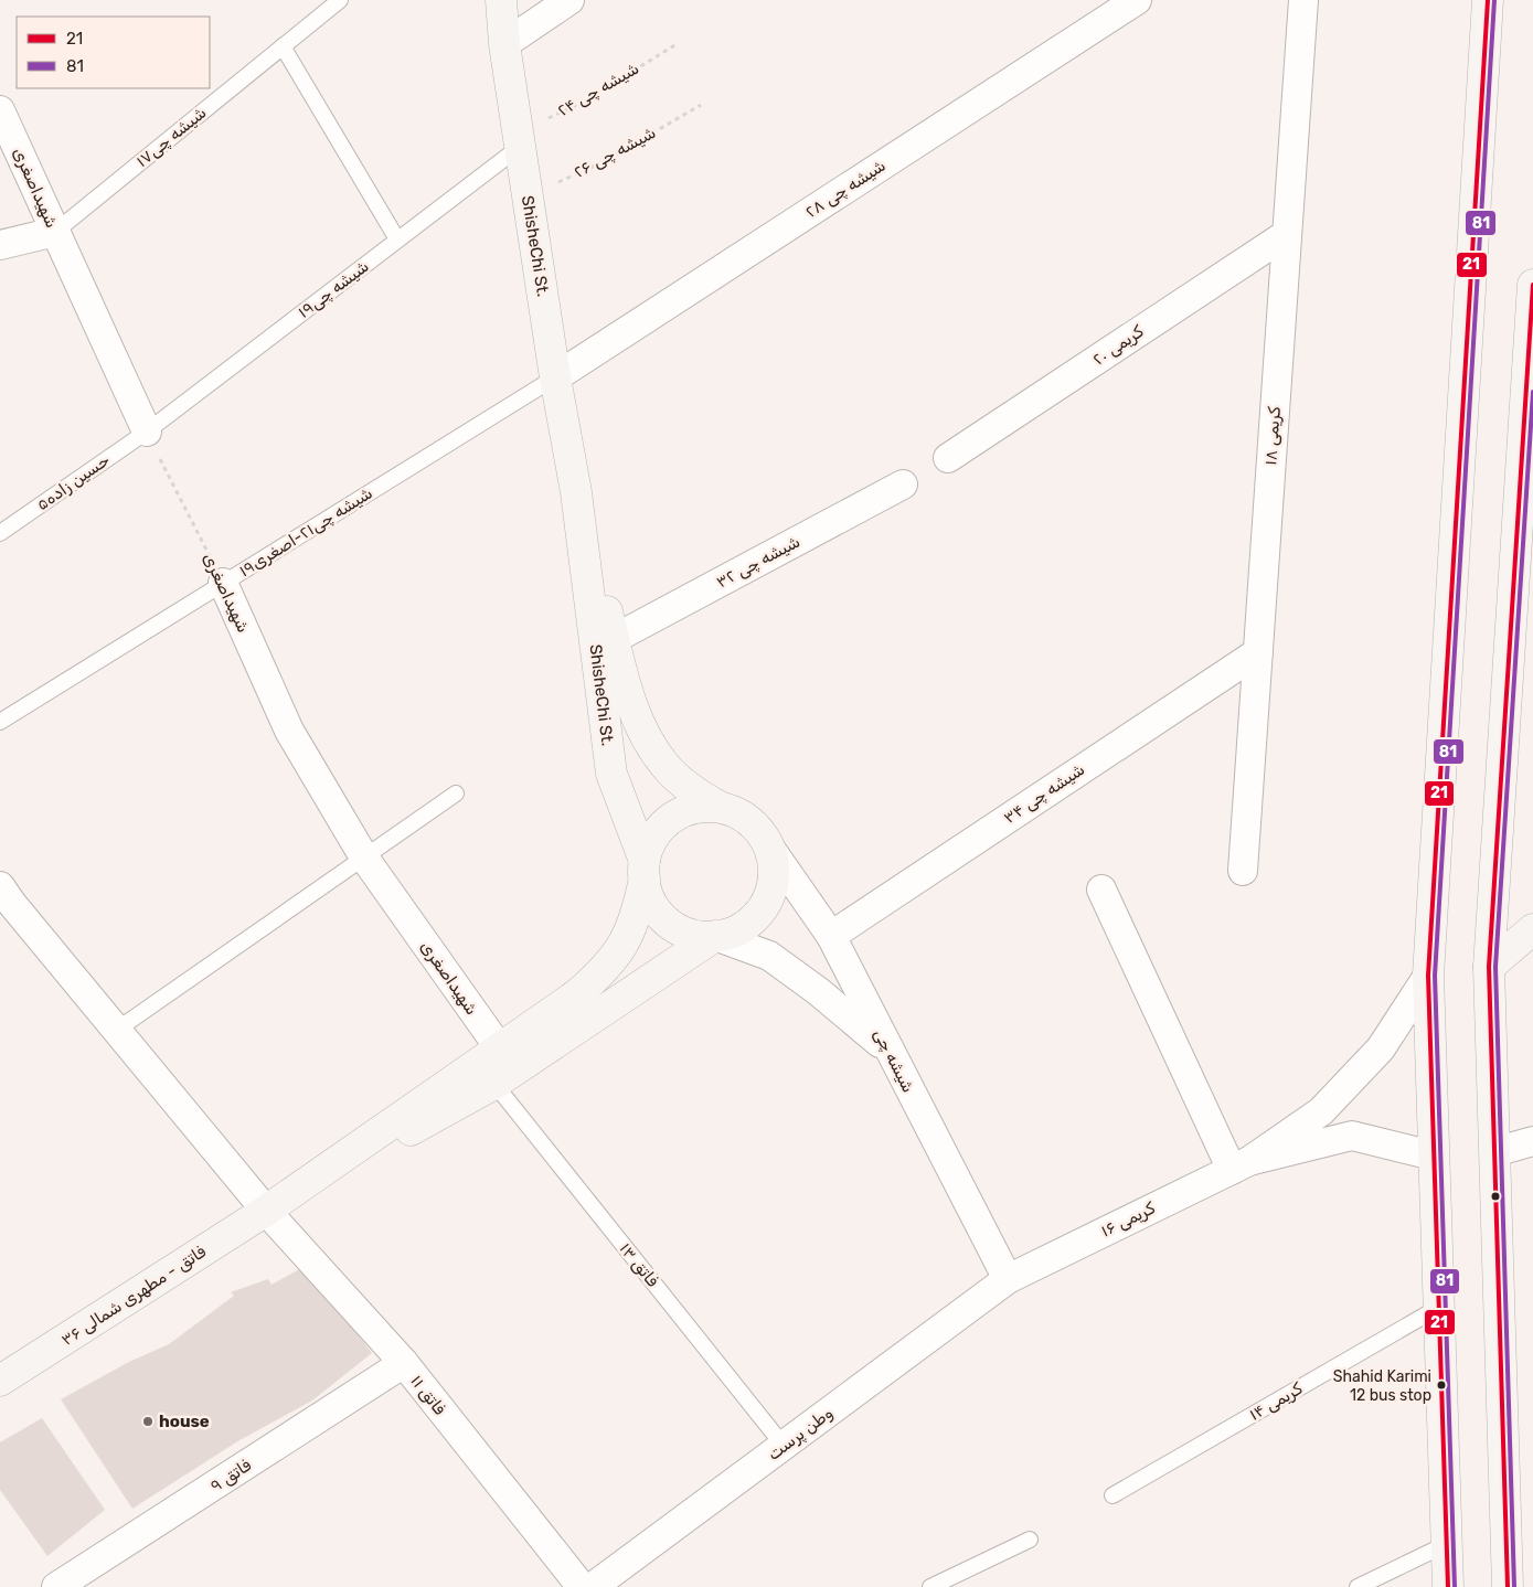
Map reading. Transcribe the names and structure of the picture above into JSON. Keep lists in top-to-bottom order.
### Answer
{
  "streets": {
    "street": [
      "شهیداصغری",
      "شیشه چی ۲۸",
      "ShisheChi St.",
      "کریمی ۲۰",
      "کریمی ۱۸",
      "شیشه چی ۳۲",
      "شیشه چی ۳۴",
      "شیشه چی",
      "کریمی ۱۶",
      "فاتق - مطهری شمالی ۳۶",
      "فاتق ۱۱",
      "وطن پرست",
      "فاتق ۹"
    ],
    "lane": [
      "شیشه چی۱۷",
      "شیشه چی۱۹",
      "حسین زاده۵",
      "شیشه چی۲۱-اصغری۱۹",
      "فاتق ۱۳",
      "کریمی ۱۴"
    ],
    "path": ["شیشه چی ۲۴", "شیشه چی ۲۶"]
  },
  "crossings": [
    ["شیشه چی ۲۴", "ShisheChi St."],
    ["شیشه چی ۲۴", "شیشه چی۱۹"],
    ["شیشه چی۱۷", "شهیداصغری"],
    ["شیشه چی ۲۶", "ShisheChi St."],
    ["شهیداصغری", "شیشه چی۱۹"],
    ["شهیداصغری", "حسین زاده۵"],
    ["شهیداصغری", "شیشه چی۲۱-اصغری۱۹"],
    ["شیشه چی ۲۸", "ShisheChi St."],
    ["شیشه چی ۲۸", "شیشه چی۲۱-اصغری۱۹"],
    ["ShisheChi St.", "شیشه چی۱۹"],
    ["ShisheChi St.", "شیشه چی۲۱-اصغری۱۹"],
    ["ShisheChi St.", "شیشه چی ۳۲"],
    ["ShisheChi St.", "شیشه چی"],
    ["شیشه چی۱۹", "حسین زاده۵"],
    ["کریمی ۲۰", "کریمی ۱۸"],
    ["کریمی ۱۸", "شیشه چی ۳۴"],
    ["شیشه چی ۳۴", "شیشه چی"],
    ["شیشه چی", "کریمی ۱۶"],
    ["شیشه چی", "وطن پرست"],
    ["کریمی ۱۶", "وطن پرست"],
    ["فاتق ۱۳", "وطن پرست"],
    ["فاتق - مطهری شمالی ۳۶", "فاتق ۱۱"],
    ["فاتق ۱۱", "فاتق ۹"]
  ],
  "places": ["Shahid Karimi 12 bus stop", "house"],
  "lines": ["transit line 21", "transit line 81"],
  "legend": ["21", "81"]
}
